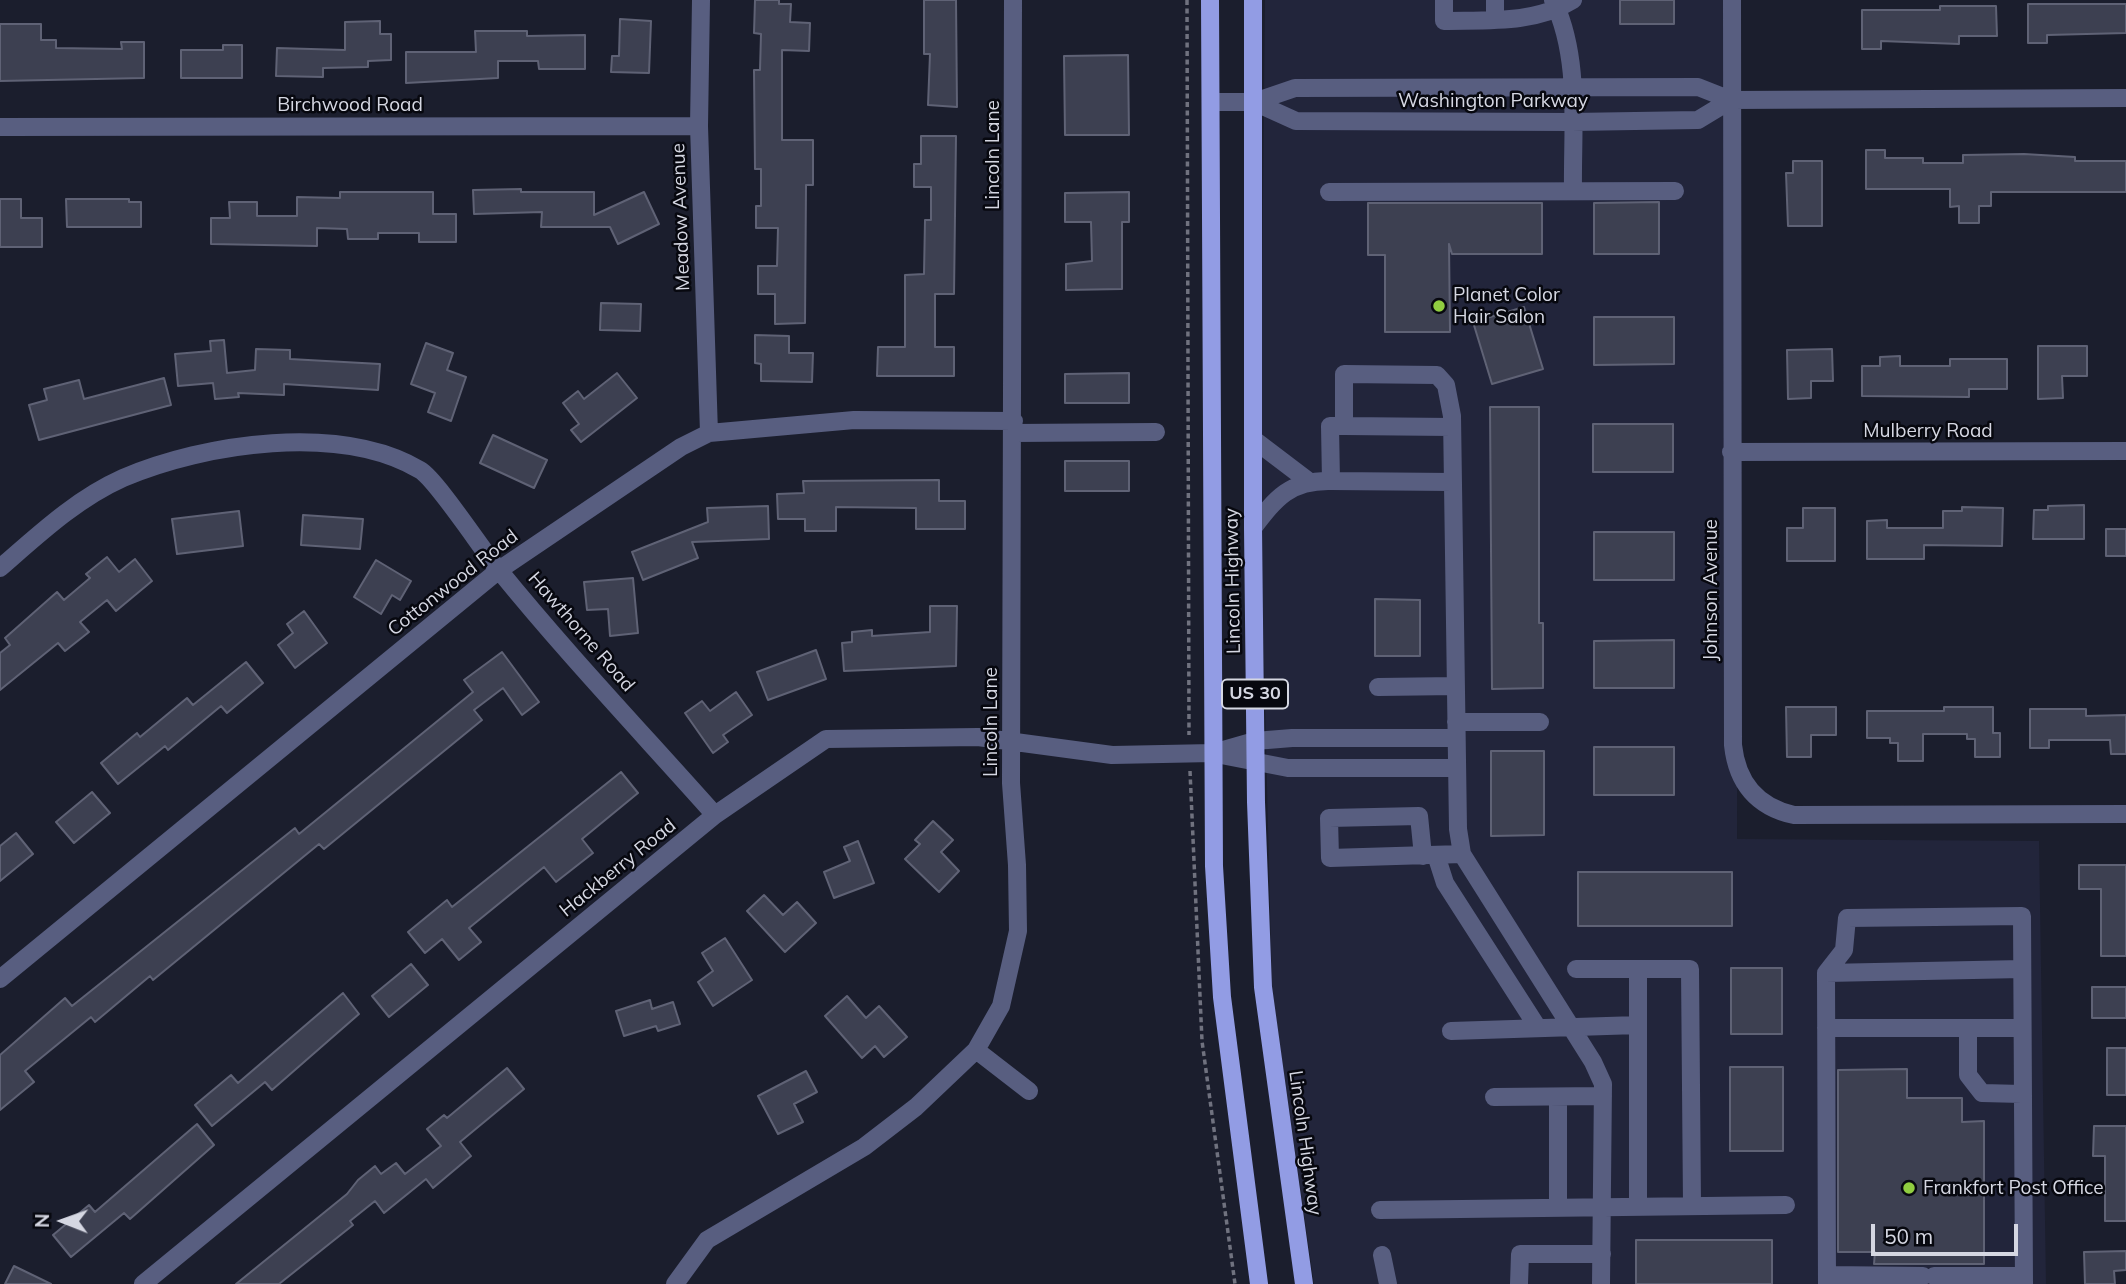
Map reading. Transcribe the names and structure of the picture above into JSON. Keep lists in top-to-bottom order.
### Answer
{
  "streets": {
    "main road": ["Lincoln Highway", "US 30"],
    "street": [
      "Washington Parkway",
      "Birchwood Road",
      "Lincoln Lane",
      "Meadow Avenue",
      "Mulberry Road",
      "Cottonwood Road",
      "Johnson Avenue",
      "Hawthorne Road",
      "Hackberry Road"
    ]
  },
  "crossings": [
    ["Washington Parkway", "Lincoln Highway"],
    ["Washington Parkway", "Johnson Avenue"],
    ["Birchwood Road", "Meadow Avenue"],
    ["Lincoln Lane", "Cottonwood Road"],
    ["Lincoln Lane", "Hackberry Road"],
    ["Meadow Avenue", "Cottonwood Road"],
    ["Mulberry Road", "Johnson Avenue"],
    ["Lincoln Highway", "Hackberry Road"],
    ["Cottonwood Road", "Hawthorne Road"],
    ["Hawthorne Road", "Hackberry Road"]
  ],
  "places": ["Planet Color Hair Salon", "Frankfort Post Office"],
  "scale_bar": "50 m",
  "north": "left"
}
